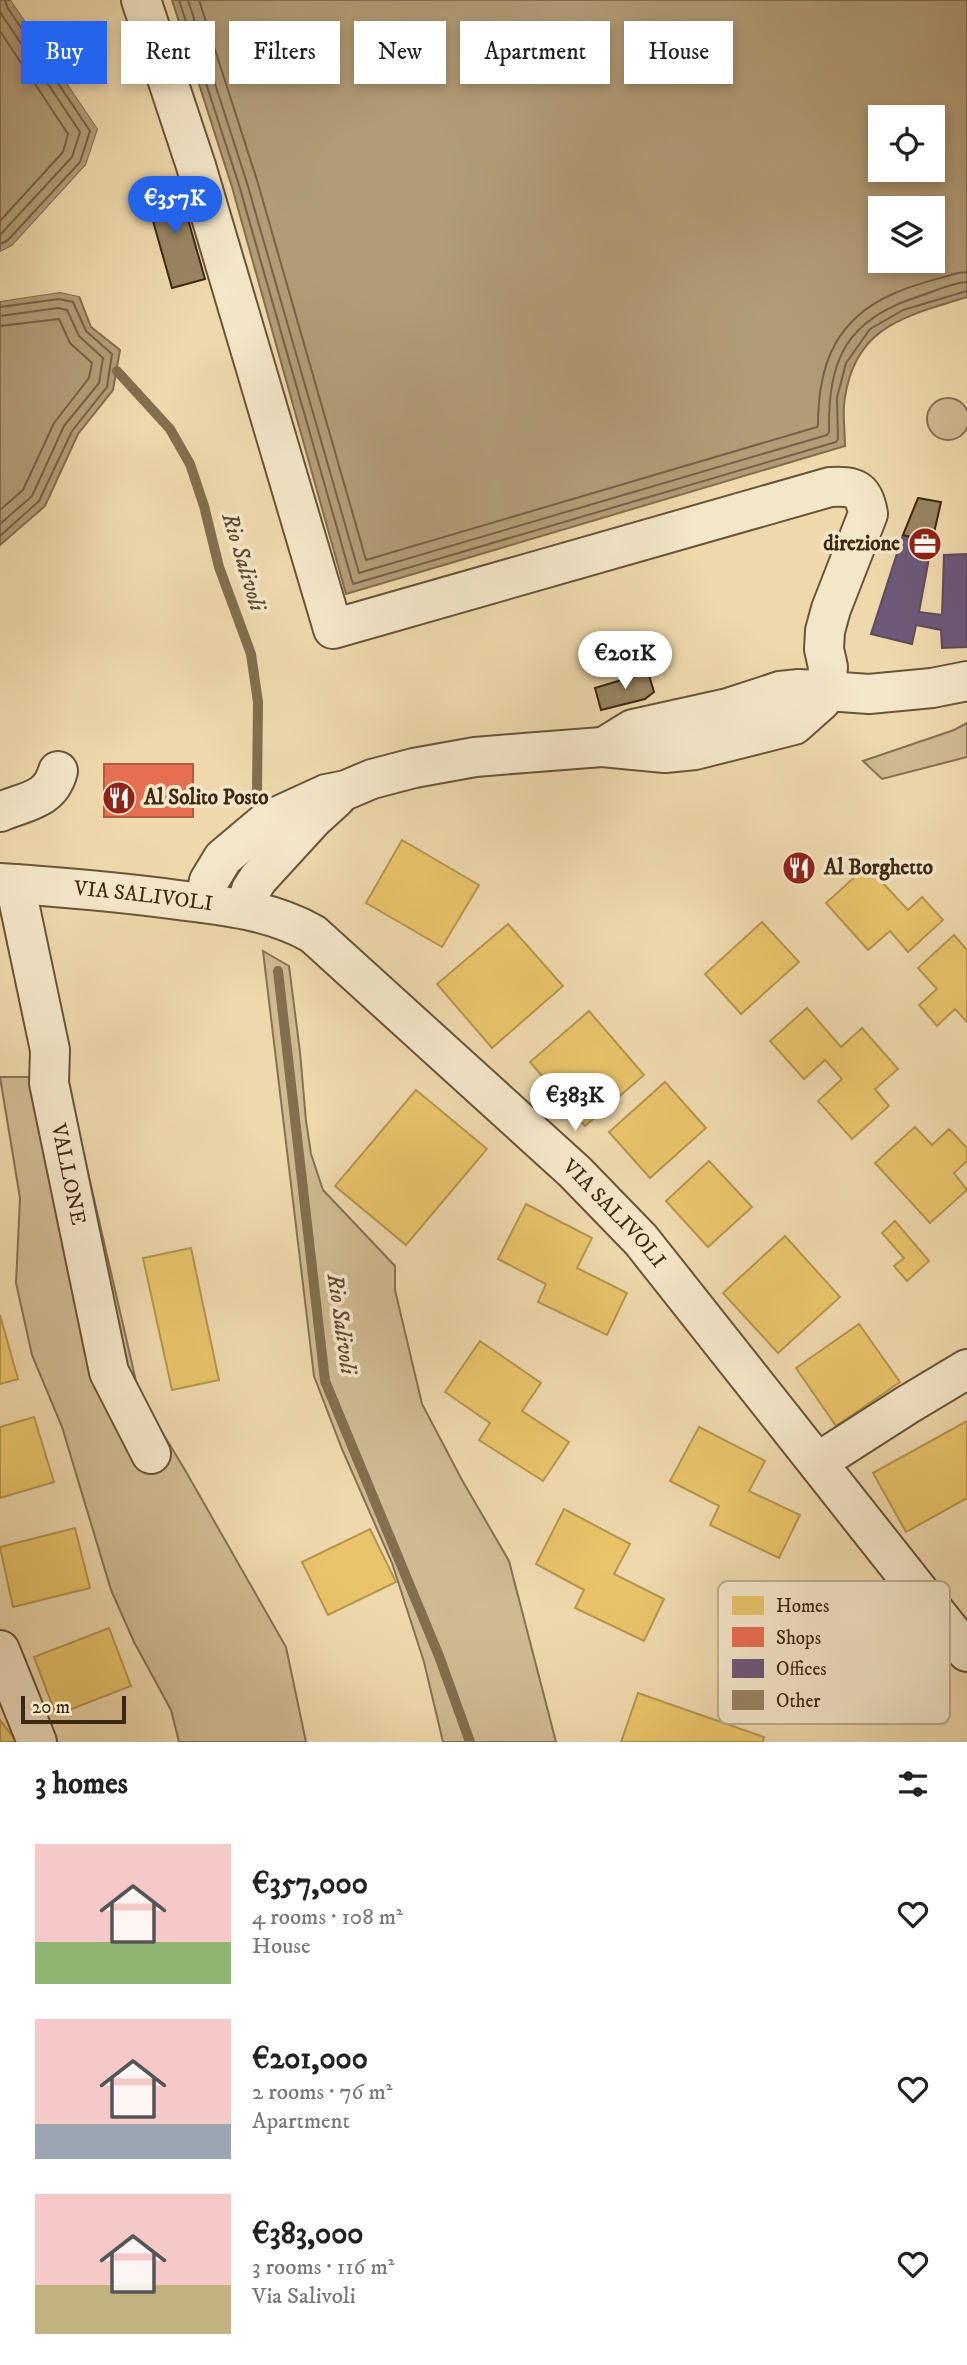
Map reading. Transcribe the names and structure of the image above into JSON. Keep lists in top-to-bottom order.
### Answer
{
  "streets": {
    "street": ["VIA SALIVOLI", "VALLONE"]
  },
  "crossings": [
    ["VIA SALIVOLI", "VALLONE"]
  ],
  "water": ["Rio Salivoli"],
  "places": {
    "office": ["direzione"],
    "restaurant": ["Al Solito Posto", "Al Borghetto"]
  },
  "legend": [
    "Homes",
    "Shops",
    "Offices",
    "Other"
  ],
  "scale_bar": "20 m",
  "page": {
    "chip": [
      "Buy",
      "Rent",
      "Filters",
      "New",
      "Apartment",
      "House"
    ],
    "price": ["€357K", "€201K", "€383K"],
    "scale": "20 m",
    "heading": "3 homes",
    "list": [
      {
        "name": "€357,000",
        "note": "4 rooms · 108 m² · House"
      },
      {
        "name": "€201,000",
        "note": "2 rooms · 76 m² · Apartment"
      },
      {
        "name": "€383,000",
        "note": "3 rooms · 116 m² · Via Salivoli"
      }
    ]
  }
}
